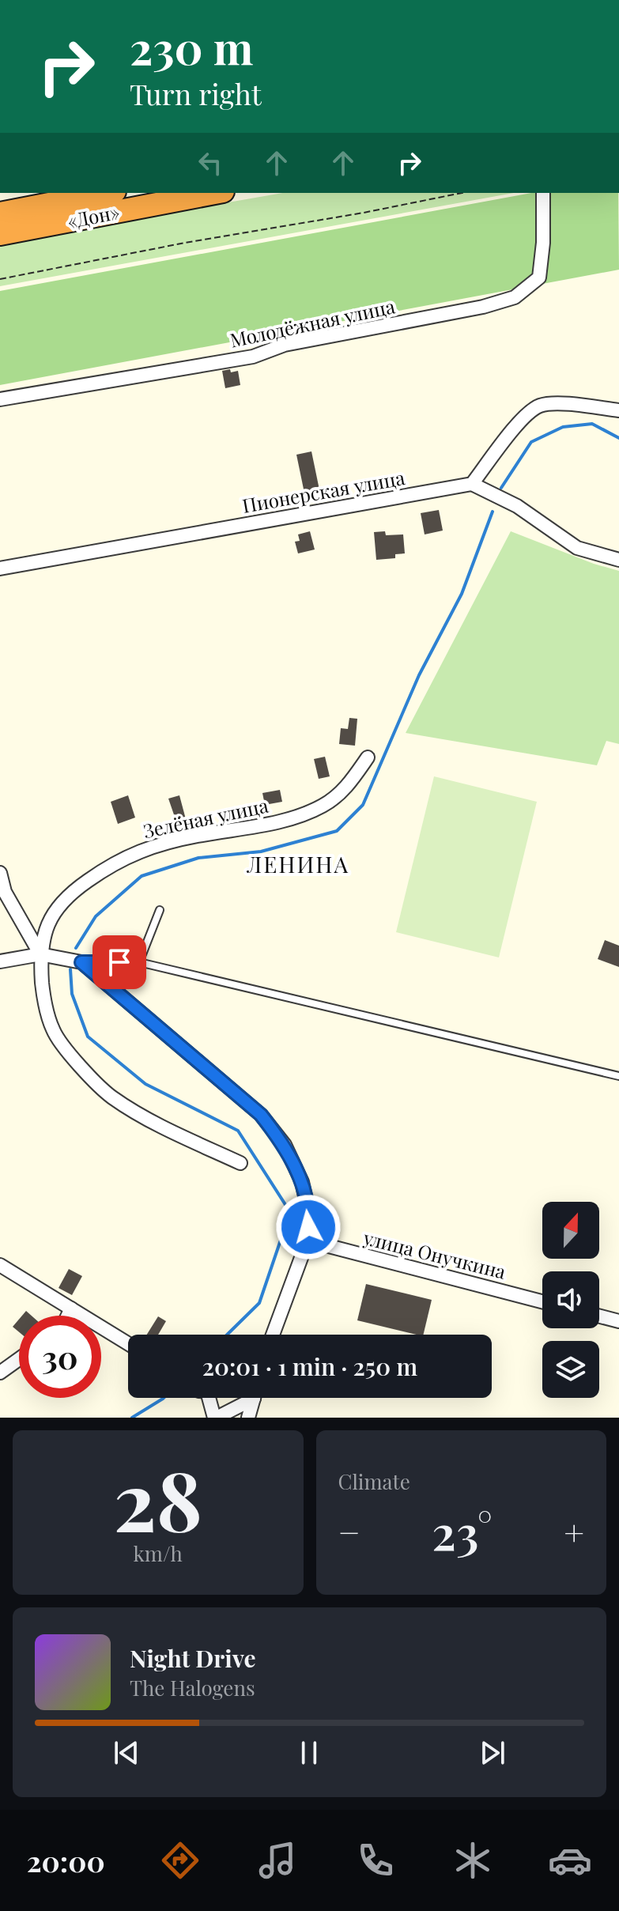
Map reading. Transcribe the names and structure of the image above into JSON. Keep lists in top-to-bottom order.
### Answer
{
  "streets": {
    "highway": ["«Дон»"],
    "street": [
      "Молодёжная улица",
      "Пионерская улица",
      "Зелёная улица",
      "улица Онучкина"
    ]
  },
  "districts": ["ЛЕНИНА"],
  "north": "top",
  "page": {
    "turn": ["230 m", "Turn right"],
    "limit": "30",
    "trip": "20:01 · 1 min · 250 m",
    "tile": [
      ["28", "km/h"],
      "Climate"
    ],
    "heat": ["−", "23°", "+"],
    "song": ["Night Drive", "The Halogens"],
    "tabs": "20:00"
  }
}
